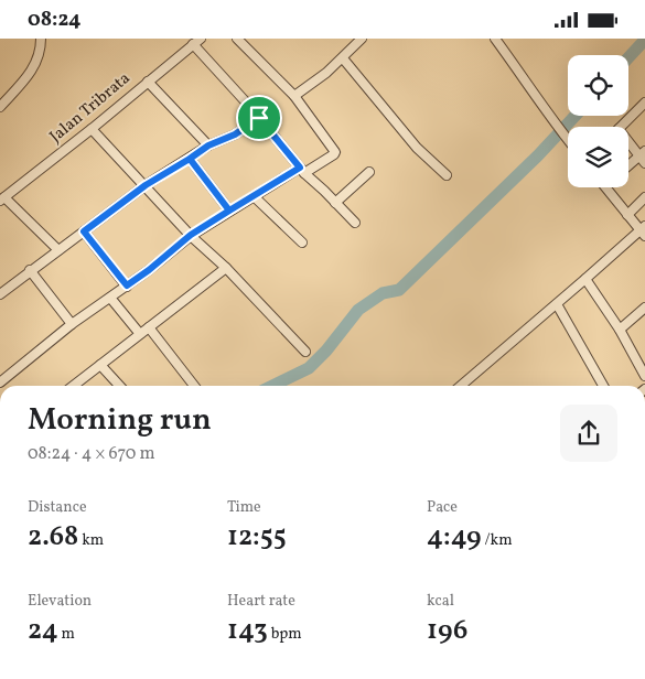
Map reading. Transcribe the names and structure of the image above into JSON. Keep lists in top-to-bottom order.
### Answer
{
  "streets": {
    "street": ["Jalan Tribrata"]
  },
  "page": {
    "status": "08:24",
    "heading": ["Morning run", "08:24 · 4 × 670 m"],
    "stats": [
      ["Distance", "2.68 km"],
      ["Time", "12:55"],
      ["Pace", "4:49 /km"],
      ["Elevation", "24 m"],
      ["Heart rate", "143 bpm"],
      ["kcal", "196"]
    ]
  }
}
